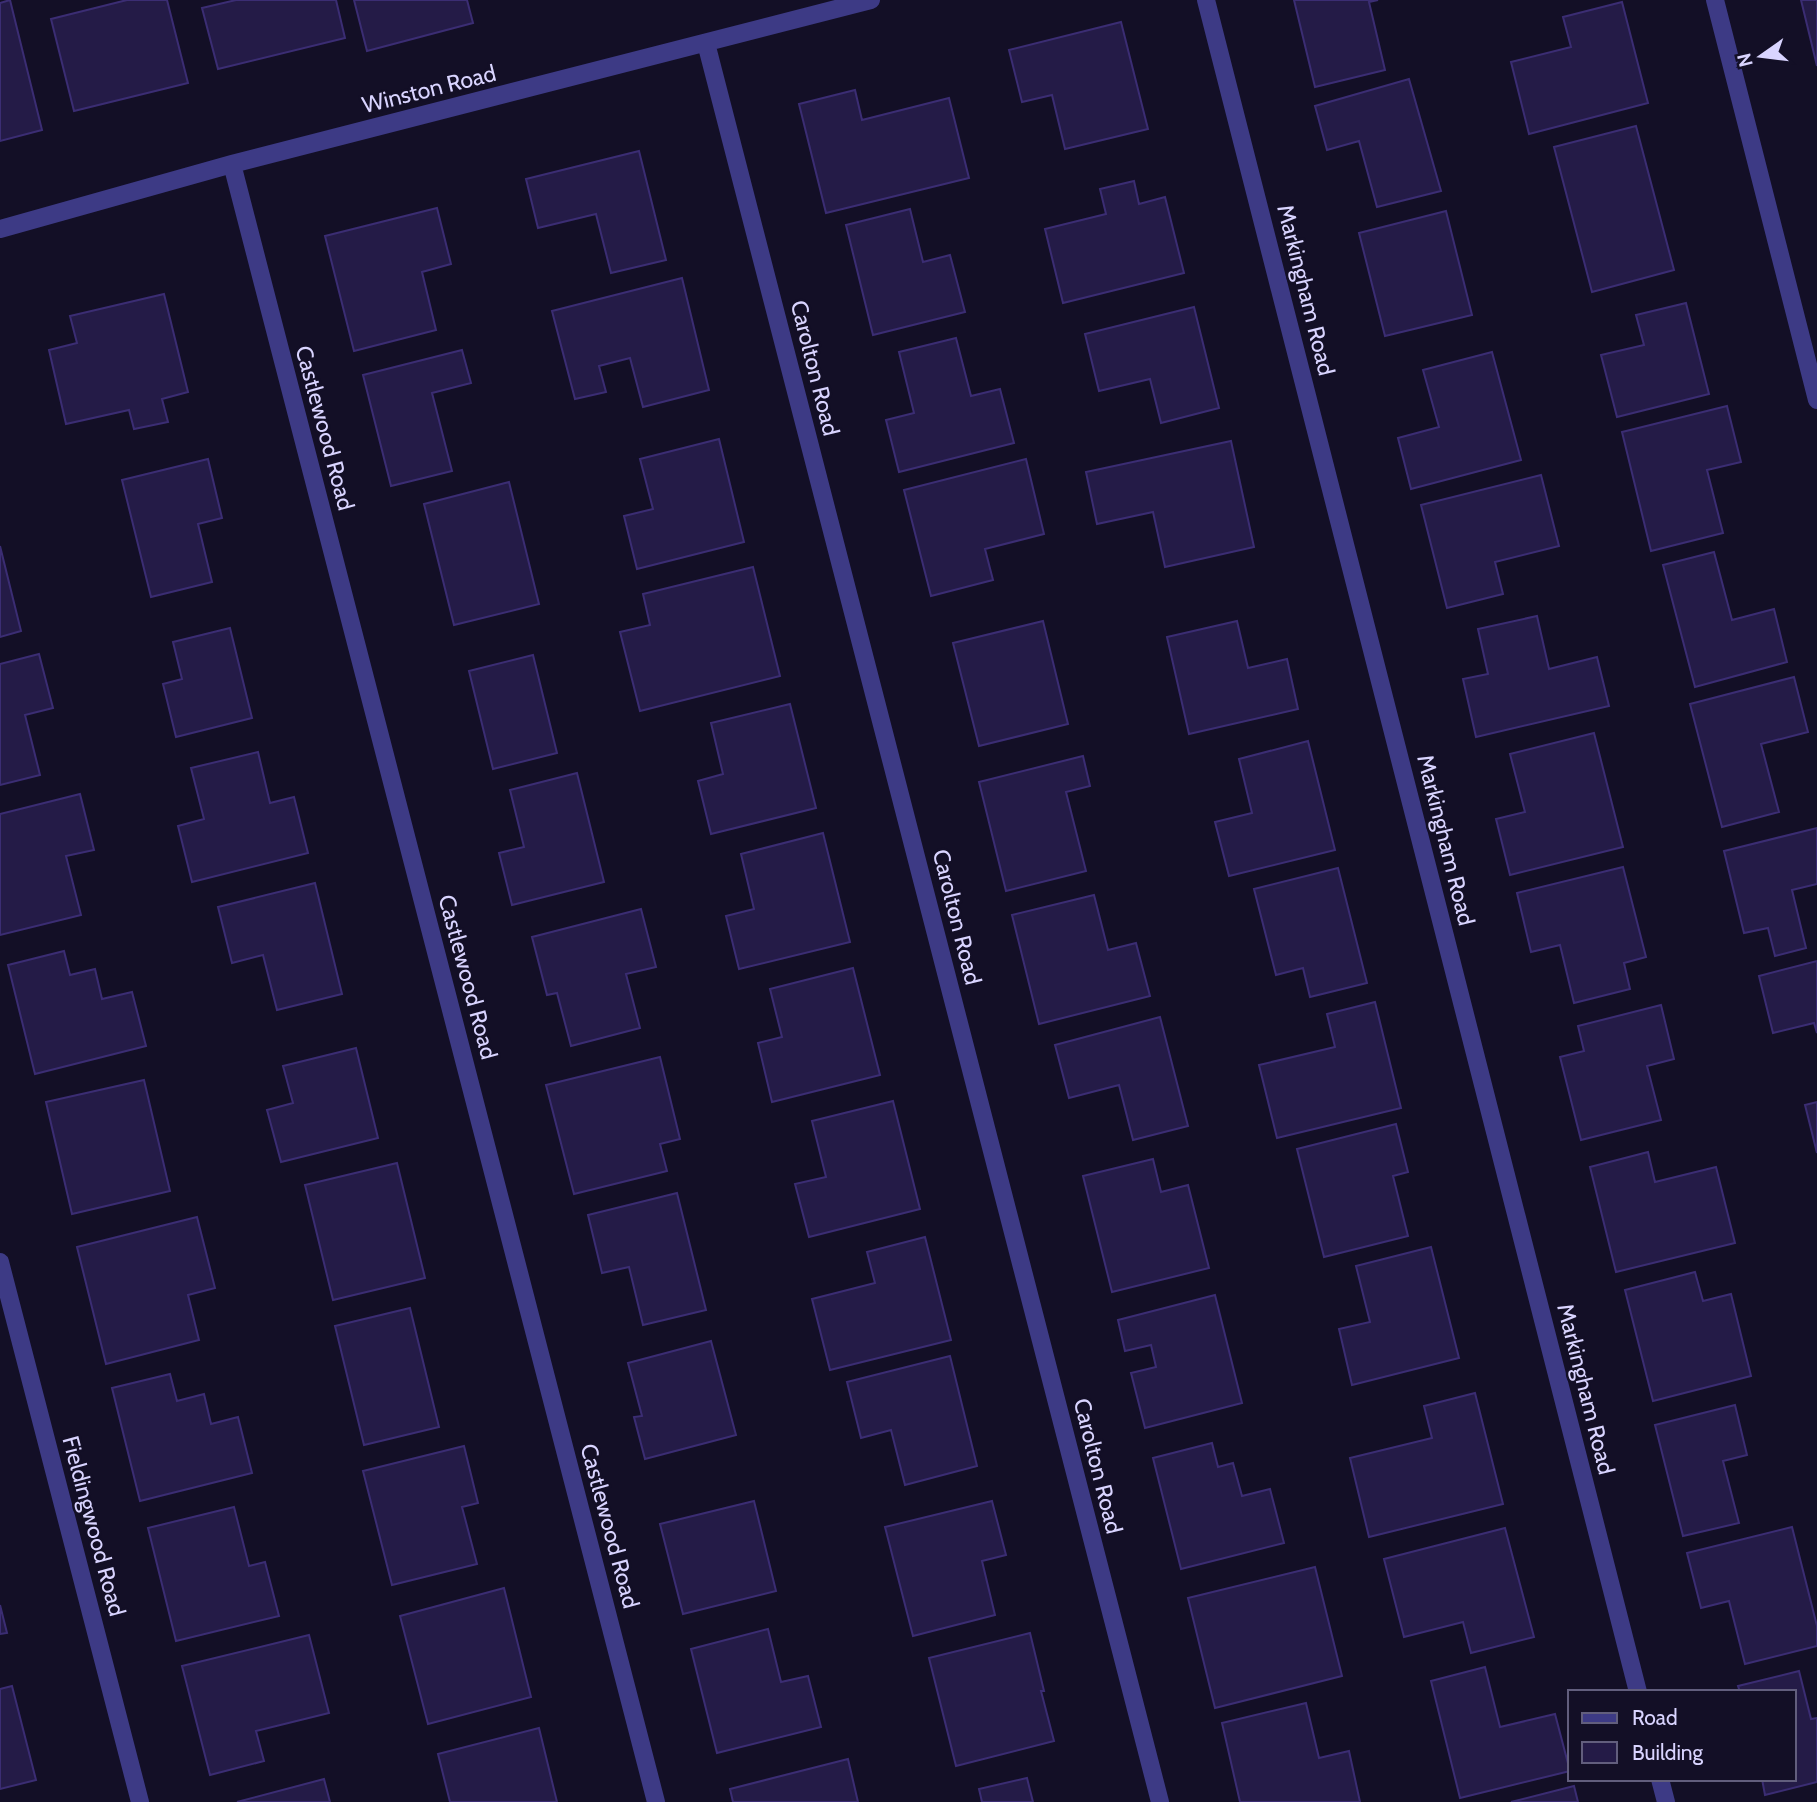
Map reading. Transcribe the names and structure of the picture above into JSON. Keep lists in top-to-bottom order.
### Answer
{
  "streets": {
    "street": [
      "Winston Road",
      "Markingham Road",
      "Carolton Road",
      "Castlewood Road",
      "Fieldingwood Road"
    ]
  },
  "crossings": [
    ["Winston Road", "Carolton Road"],
    ["Winston Road", "Castlewood Road"]
  ],
  "legend": ["Road", "Building"],
  "north": "left"
}
